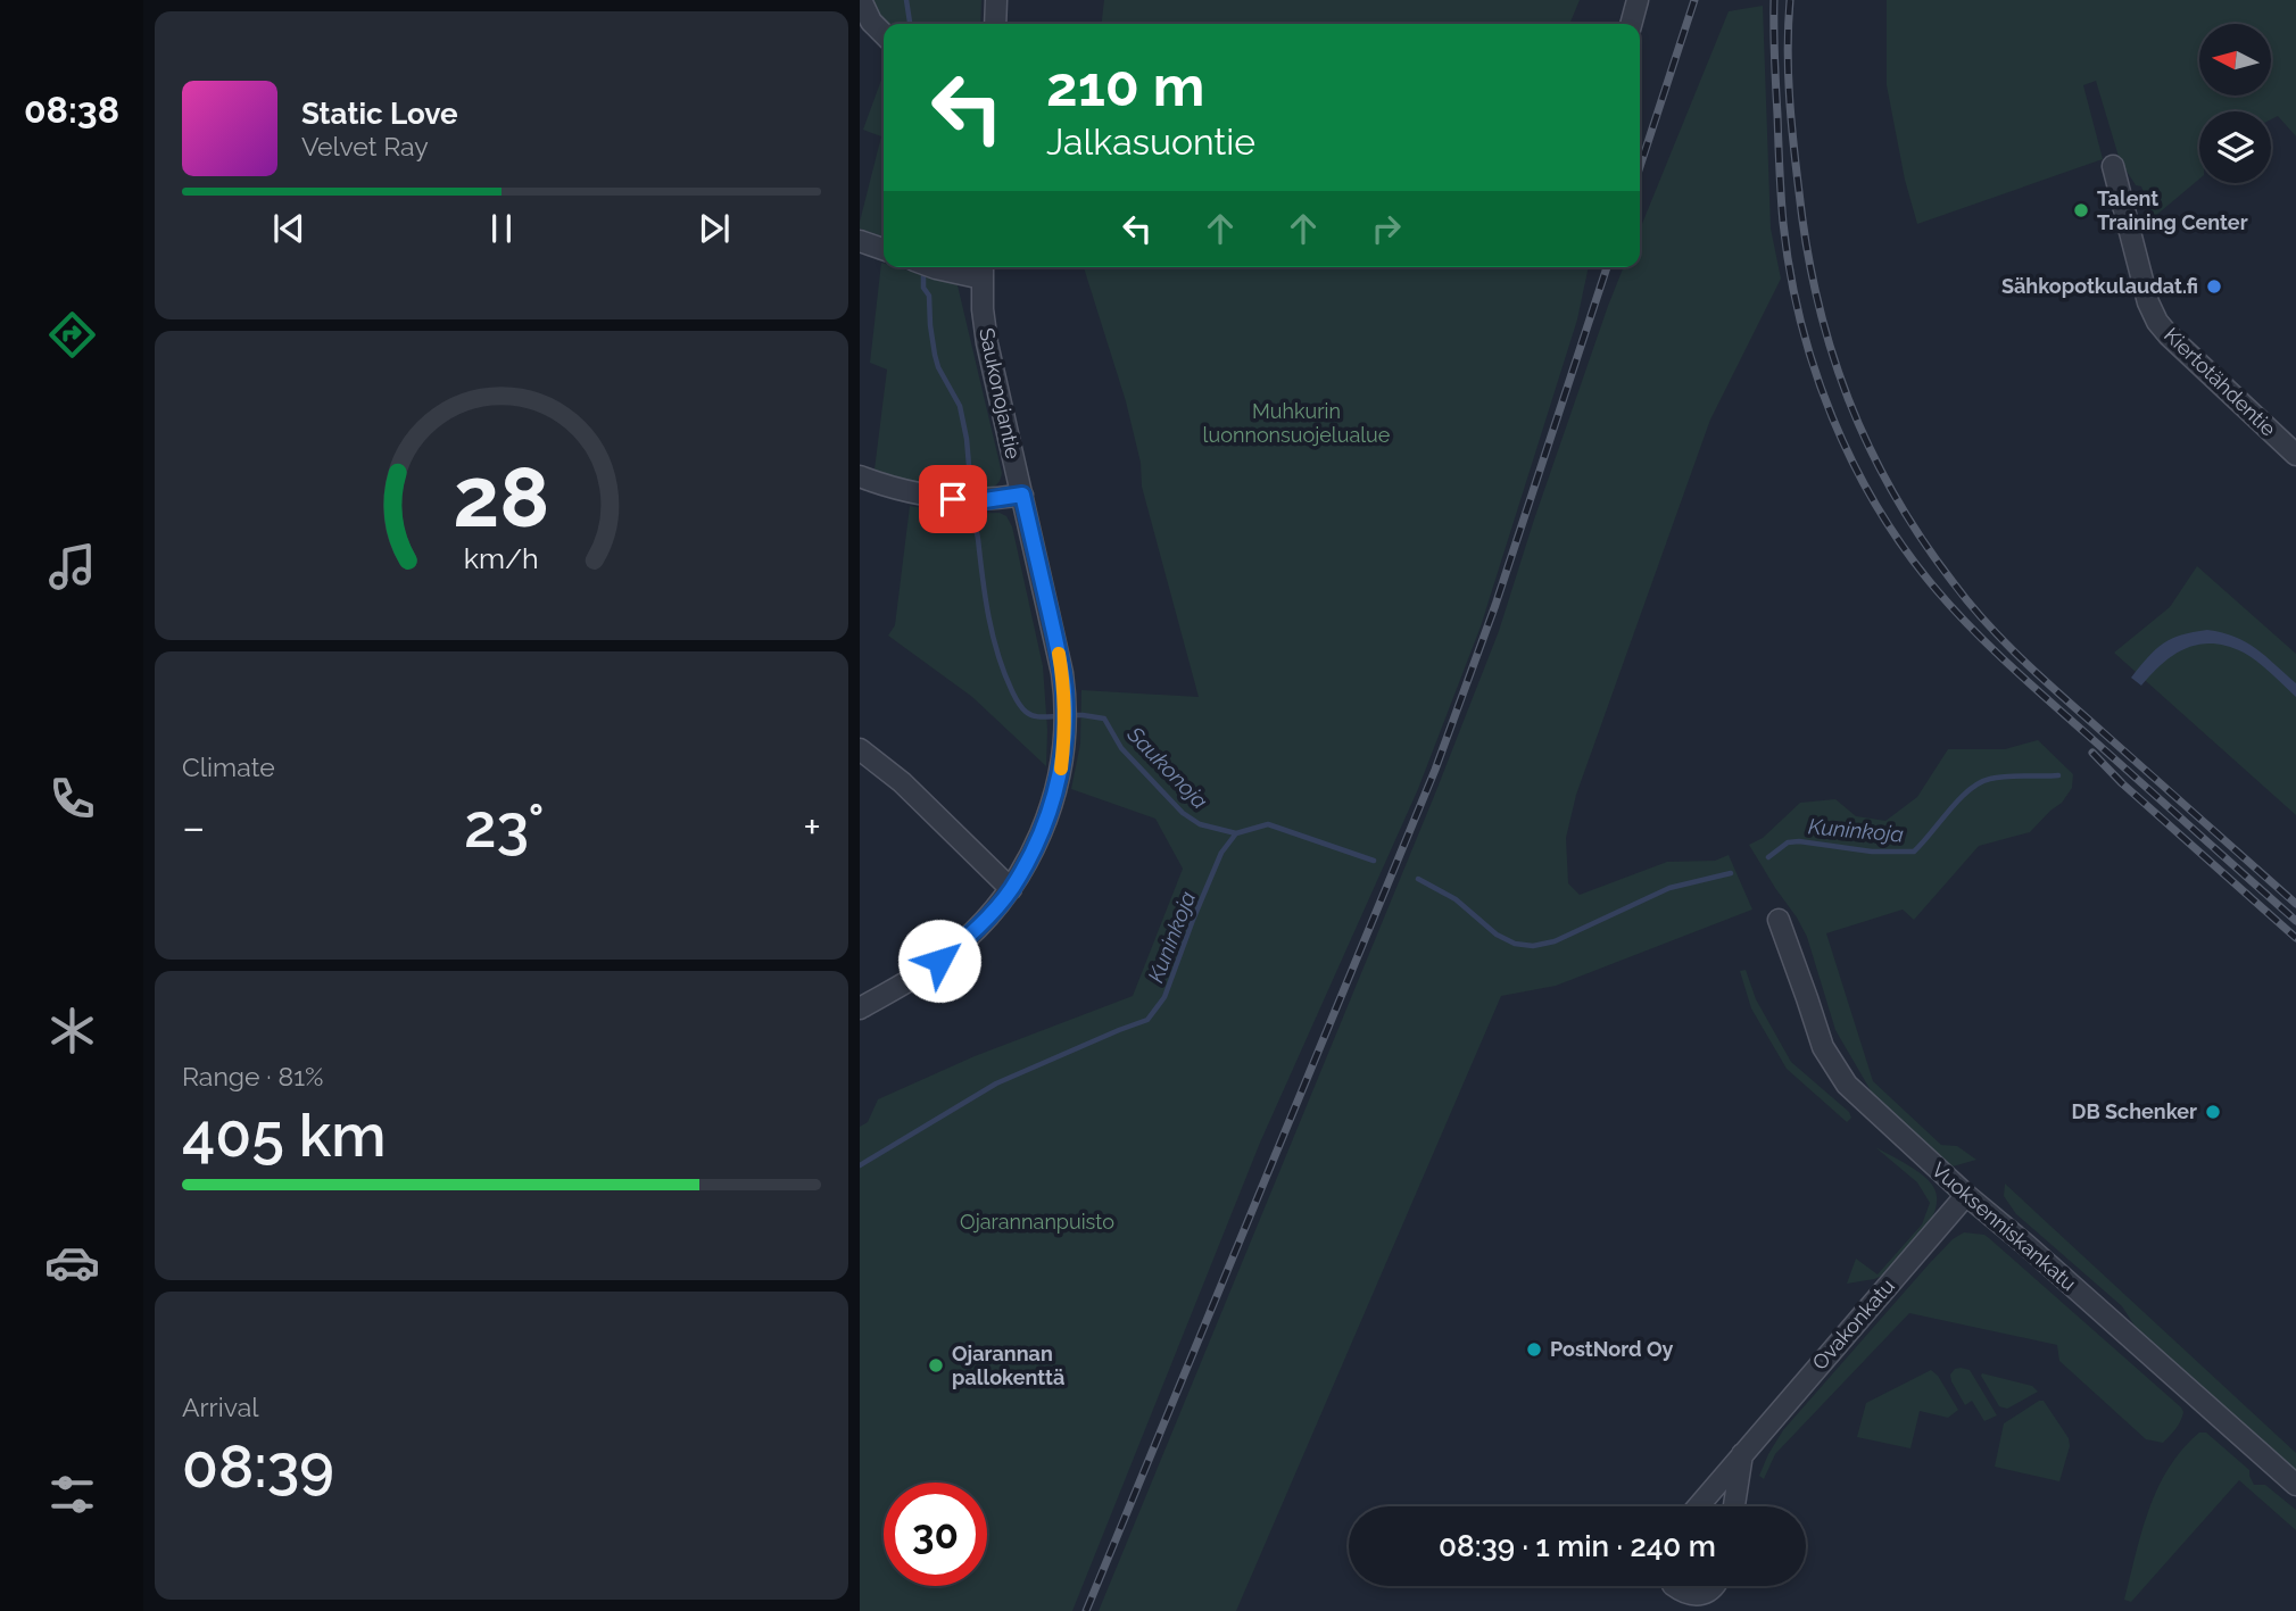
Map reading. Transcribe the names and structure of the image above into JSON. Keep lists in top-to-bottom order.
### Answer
{
  "streets": {
    "street": [
      "Kiertotähdentie",
      "Saukonojantie",
      "Vuoksenniskankatu",
      "Ovakonkatu"
    ]
  },
  "crossings": [
    ["Vuoksenniskankatu", "Ovakonkatu"]
  ],
  "water": ["Saukonoja", "Kuninkoja"],
  "parks": ["Muhkurin luonnonsuojelualue", "Ojarannanpuisto"],
  "places": [
    "Talent Training Center",
    "Sähkopotkulaudat.fi",
    "DB Schenker",
    "PostNord Oy",
    "Ojarannan pallokenttä"
  ],
  "north": "left",
  "page": {
    "tabs": "08:38",
    "turn": ["210 m", "Jalkasuontie"],
    "song": ["Static Love", "Velvet Ray"],
    "tile": [
      "Climate",
      ["Range · 81%", "405 km"],
      ["Arrival", "08:39"]
    ],
    "heat": ["−", "23°", "+"],
    "limit": "30",
    "trip": "08:39 · 1 min · 240 m",
    "gauge": ["28", "km/h"]
  }
}
